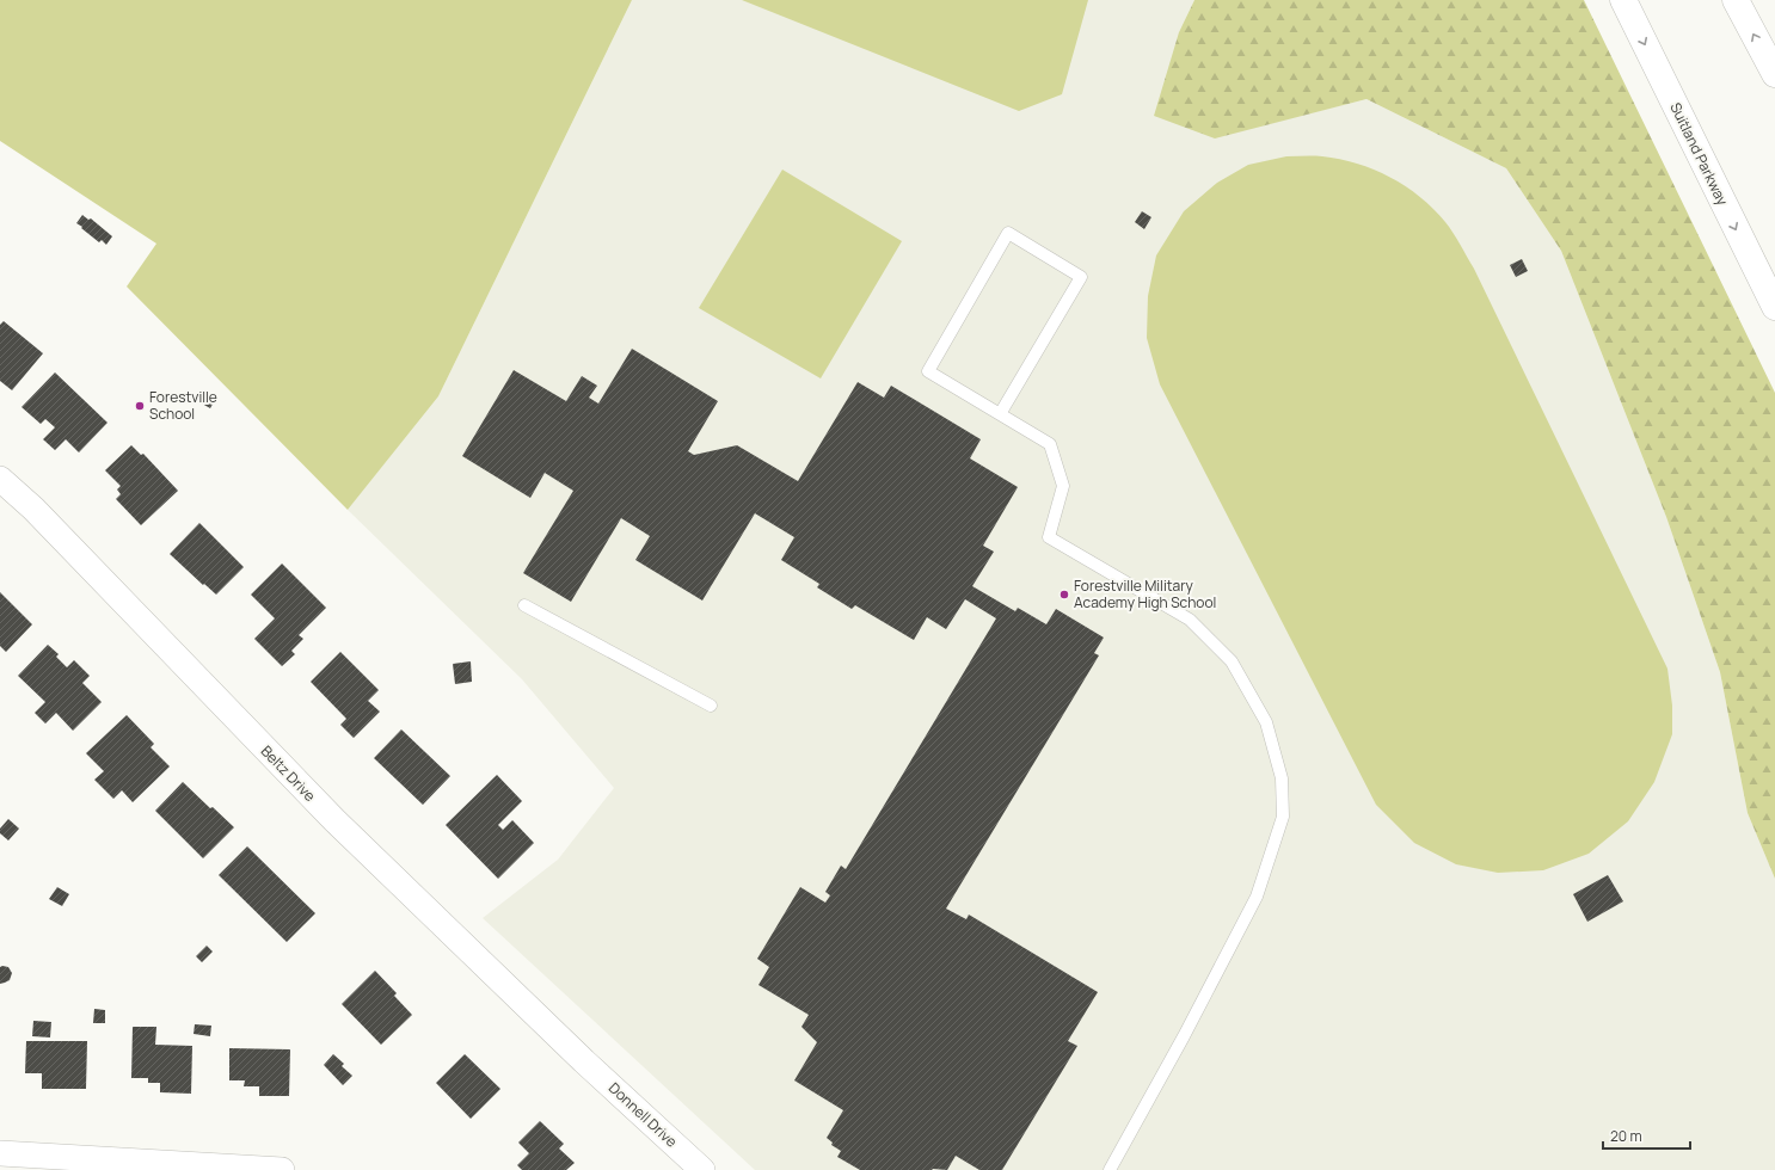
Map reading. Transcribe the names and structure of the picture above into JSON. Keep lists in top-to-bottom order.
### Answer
{
  "streets": {
    "highway": ["Suitland Parkway"],
    "street": ["Beltz Drive", "Donnell Drive"]
  },
  "crossings": [
    ["Beltz Drive", "Donnell Drive"]
  ],
  "one_way": ["Suitland Parkway"],
  "places": ["Forestville School", "Forestville Military Academy High School"],
  "scale_bar": "20 m"
}
